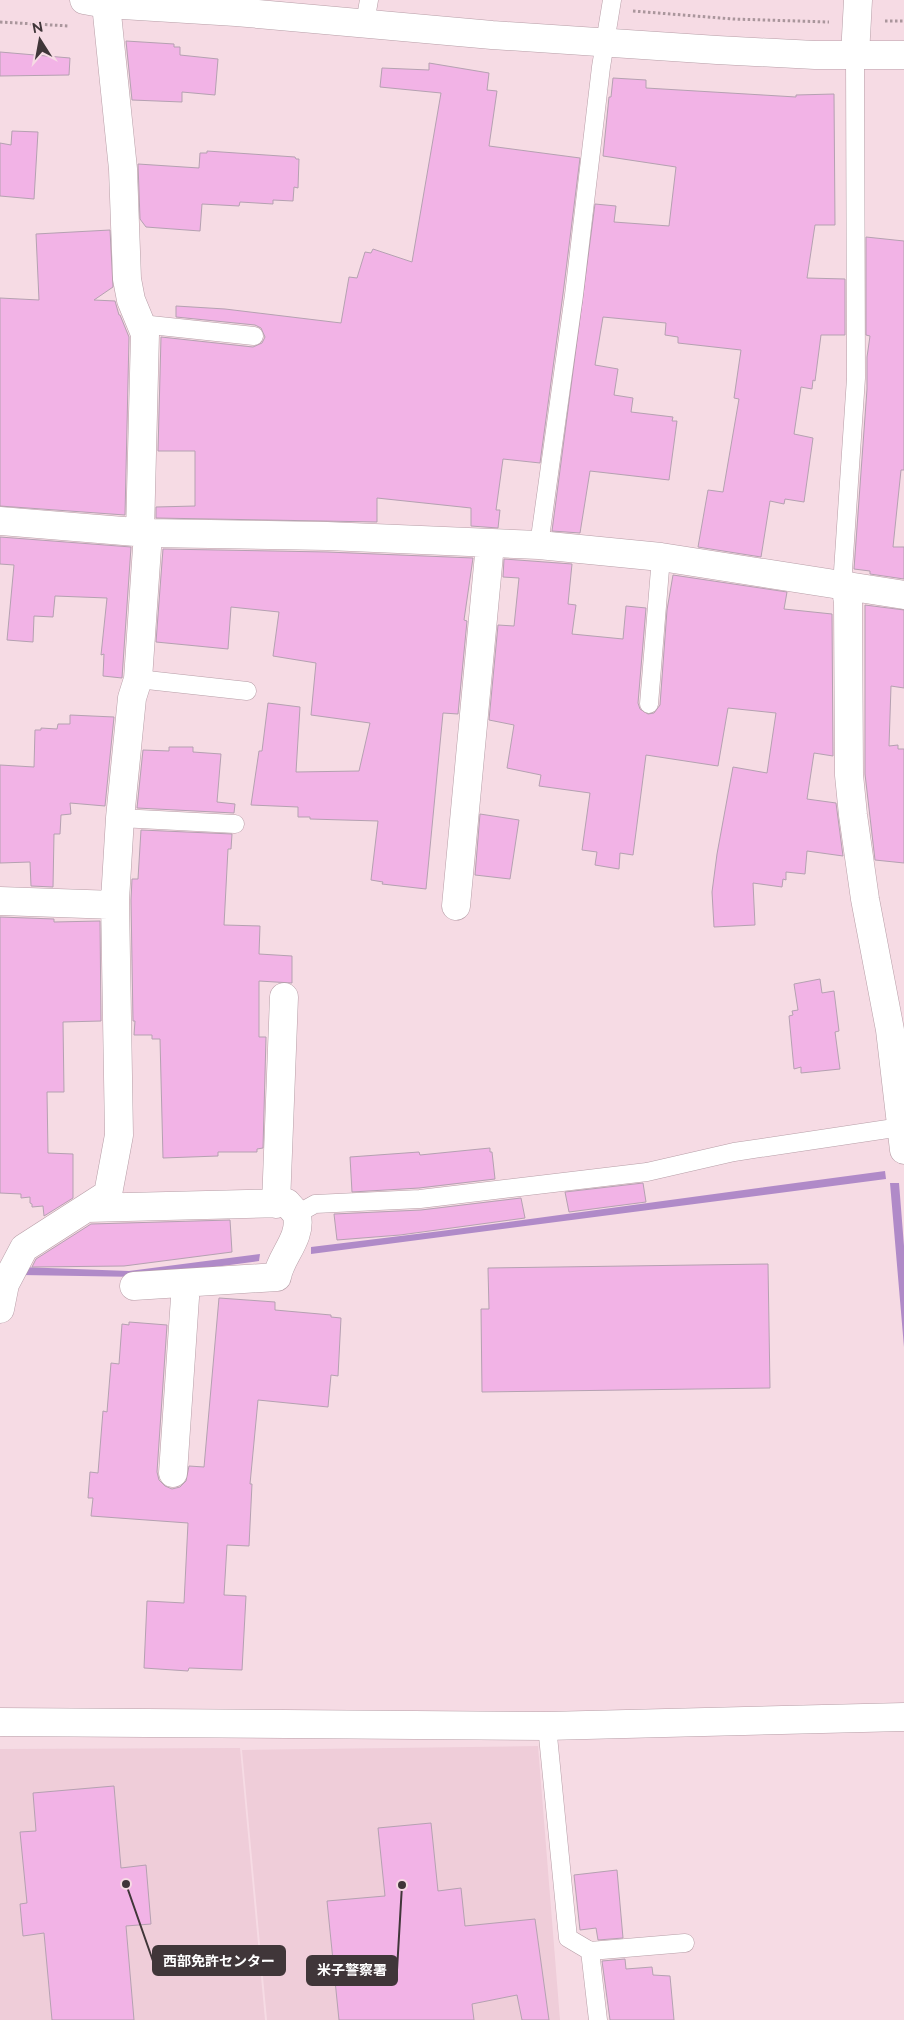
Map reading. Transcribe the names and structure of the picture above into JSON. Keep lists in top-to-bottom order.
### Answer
{
  "places": ["西部免許センター", "米子警察署"],
  "north": "top"
}
